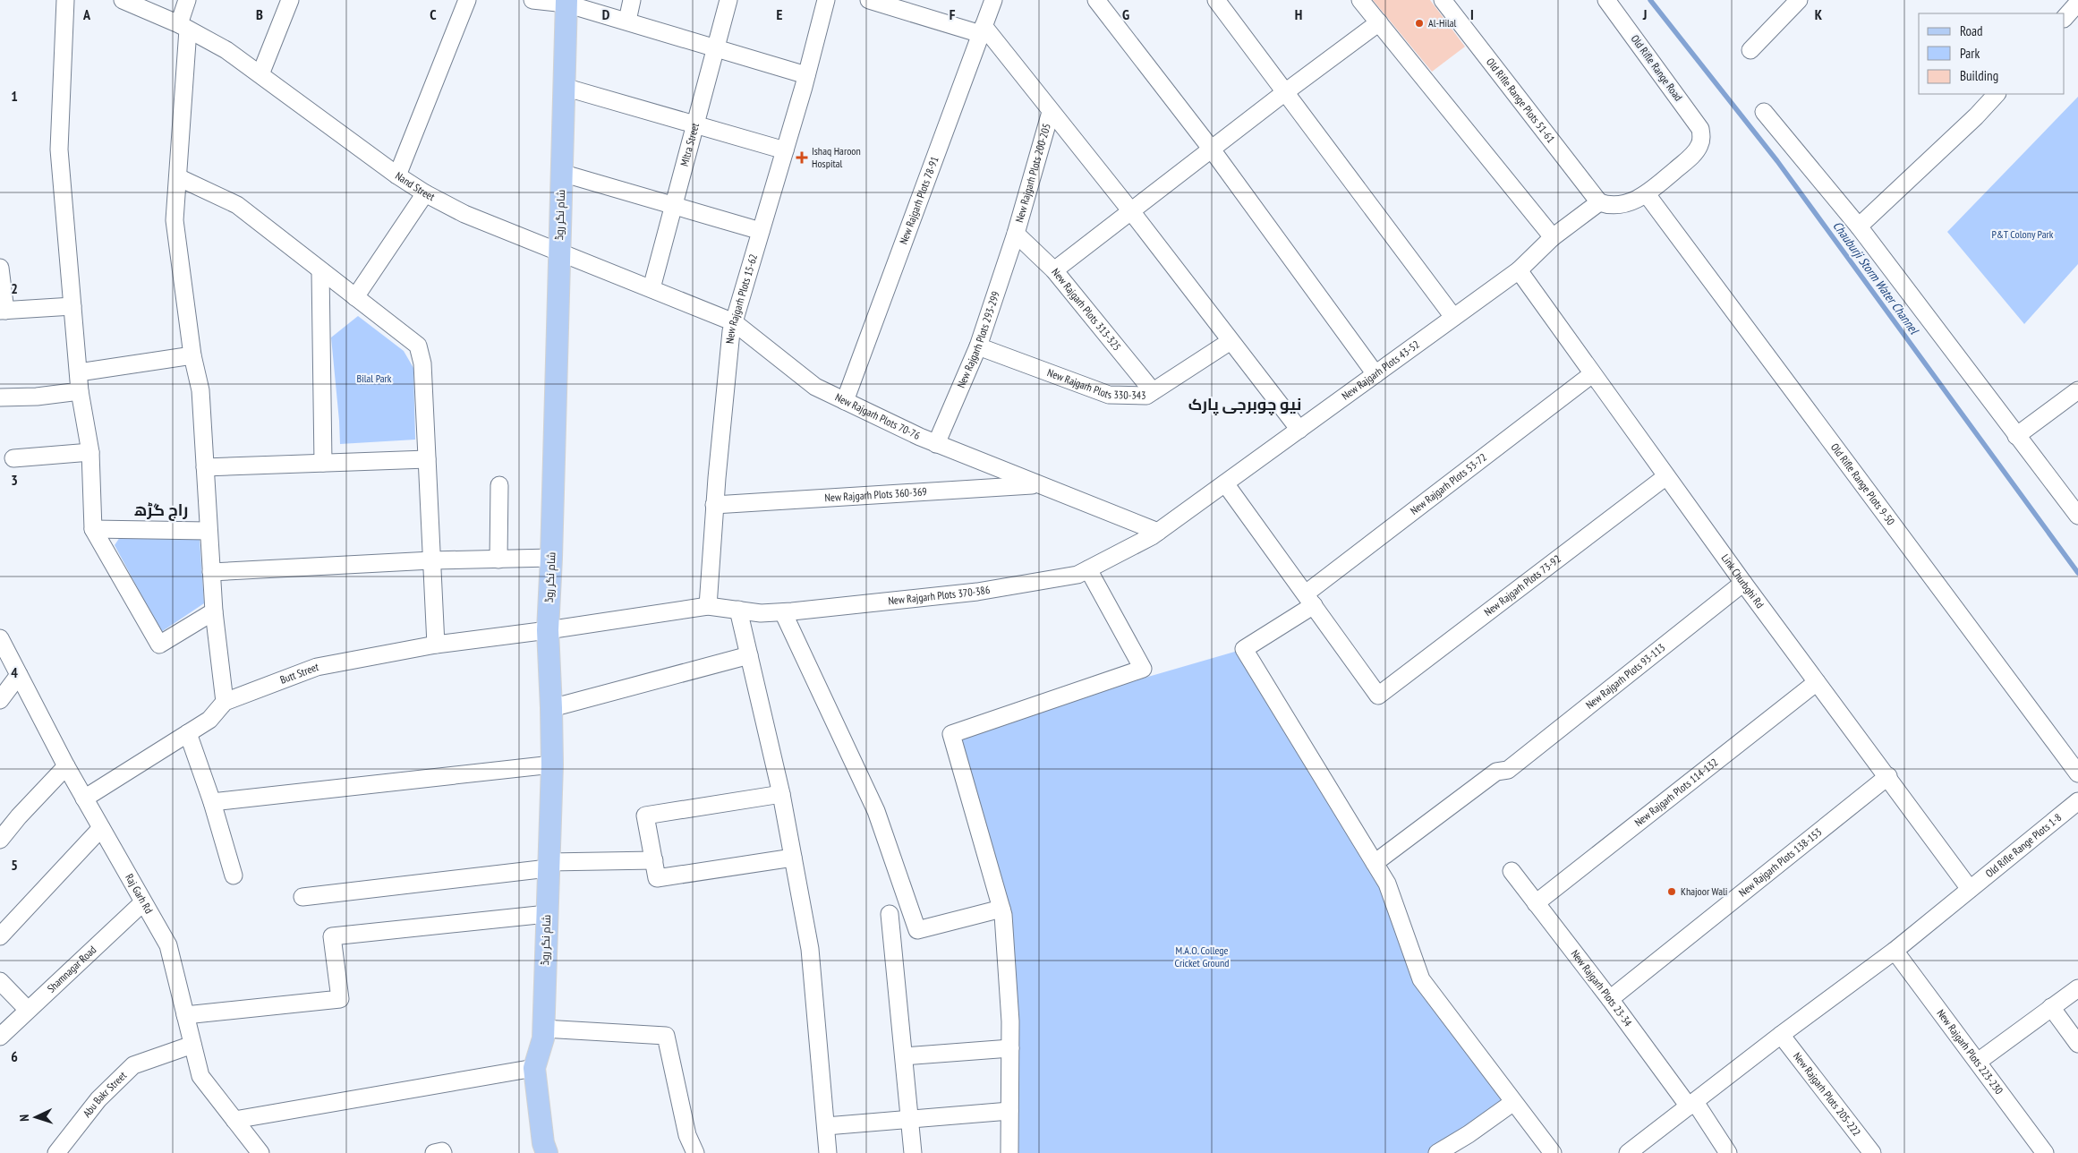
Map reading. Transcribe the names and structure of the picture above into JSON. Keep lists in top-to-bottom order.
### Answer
{
  "streets": {
    "main road": ["شام نگر روڈ"],
    "street": [
      "Old Rifle Range Road",
      "Old Rifle Range Plots 51-61",
      "MItra Street",
      "New Rajgarh Plots 200-205",
      "Nand Street",
      "New Rajgarh Plots 78-91",
      "New Rajgarh Plots 15-62",
      "New Rajgarh Plots 313-325",
      "New Rajgarh Plots 293-299",
      "New Rajgarh Plots 43-52",
      "New Rajgarh Plots 330-343",
      "New Rajgarh Plots 70-76",
      "New Rajgarh Plots 53-72",
      "Old Rifle Range Plots 9-50",
      "New Rajgarh Plots 360-369",
      "Link Churbghi Rd",
      "New Rajgarh Plots 73-92",
      "New Rajgarh Plots 370-386",
      "Butt Street",
      "New Rajgarh Plots 93-113",
      "New Rajgarh Plots 114-132",
      "Old Rifle Range Plots 1-8",
      "New Rajgarh Plots 138-153",
      "Raj Garh Rd",
      "Shamnagar Road",
      "New Rajgarh Plots 23-34",
      "New Rajgarh Plots 223-230",
      "New Rajgarh Plots 205-222",
      "Abu Bakr Street"
    ]
  },
  "crossings": [
    ["Old Rifle Range Road", "Old Rifle Range Plots 9-50"],
    ["Old Rifle Range Plots 51-61", "New Rajgarh Plots 43-52"],
    ["MItra Street", "Nand Street"],
    ["New Rajgarh Plots 200-205", "New Rajgarh Plots 313-325"],
    ["New Rajgarh Plots 200-205", "New Rajgarh Plots 293-299"],
    ["Nand Street", "شام نگر روڈ"],
    ["Nand Street", "New Rajgarh Plots 15-62"],
    ["Nand Street", "New Rajgarh Plots 70-76"],
    ["New Rajgarh Plots 78-91", "New Rajgarh Plots 70-76"],
    ["شام نگر روڈ", "New Rajgarh Plots 370-386"],
    ["شام نگر روڈ", "Butt Street"],
    ["New Rajgarh Plots 15-62", "New Rajgarh Plots 70-76"],
    ["New Rajgarh Plots 15-62", "New Rajgarh Plots 360-369"],
    ["New Rajgarh Plots 15-62", "New Rajgarh Plots 370-386"],
    ["New Rajgarh Plots 313-325", "New Rajgarh Plots 293-299"],
    ["New Rajgarh Plots 313-325", "New Rajgarh Plots 330-343"],
    ["New Rajgarh Plots 293-299", "New Rajgarh Plots 330-343"],
    ["New Rajgarh Plots 293-299", "New Rajgarh Plots 70-76"],
    ["New Rajgarh Plots 43-52", "New Rajgarh Plots 70-76"],
    ["New Rajgarh Plots 43-52", "Link Churbghi Rd"],
    ["New Rajgarh Plots 43-52", "New Rajgarh Plots 370-386"],
    ["New Rajgarh Plots 70-76", "New Rajgarh Plots 360-369"],
    ["New Rajgarh Plots 70-76", "New Rajgarh Plots 370-386"],
    ["New Rajgarh Plots 53-72", "Link Churbghi Rd"],
    ["New Rajgarh Plots 53-72", "New Rajgarh Plots 73-92"],
    ["New Rajgarh Plots 53-72", "New Rajgarh Plots 93-113"],
    ["Link Churbghi Rd", "New Rajgarh Plots 73-92"],
    ["Link Churbghi Rd", "New Rajgarh Plots 93-113"],
    ["Link Churbghi Rd", "New Rajgarh Plots 114-132"],
    ["Link Churbghi Rd", "Old Rifle Range Plots 1-8"],
    ["Link Churbghi Rd", "New Rajgarh Plots 138-153"],
    ["New Rajgarh Plots 370-386", "Butt Street"],
    ["Butt Street", "Raj Garh Rd"],
    ["New Rajgarh Plots 114-132", "New Rajgarh Plots 23-34"],
    ["Old Rifle Range Plots 1-8", "New Rajgarh Plots 23-34"],
    ["Old Rifle Range Plots 1-8", "New Rajgarh Plots 223-230"],
    ["Old Rifle Range Plots 1-8", "New Rajgarh Plots 205-222"],
    ["New Rajgarh Plots 138-153", "New Rajgarh Plots 23-34"],
    ["Raj Garh Rd", "Shamnagar Road"],
    ["Raj Garh Rd", "Abu Bakr Street"]
  ],
  "districts": ["نیو چوبرجی پارک", "راج گڑھ"],
  "water": ["Chauburji Storm Water Channel"],
  "parks": ["P&T Colony Park", "Bilal Park", "M.A.O. College Cricket Ground"],
  "places": {
    "other": ["Al-Hilal", "Khajoor Wali"],
    "health": ["Ishaq Haroon Hospital"]
  },
  "legend": ["Road", "Park", "Building"],
  "north": "left",
  "grid": {
    "columns": [
      "A",
      "B",
      "C",
      "D",
      "E",
      "F",
      "G",
      "H",
      "I",
      "J",
      "K"
    ],
    "rows": [
      "1",
      "2",
      "3",
      "4",
      "5",
      "6"
    ]
  }
}
